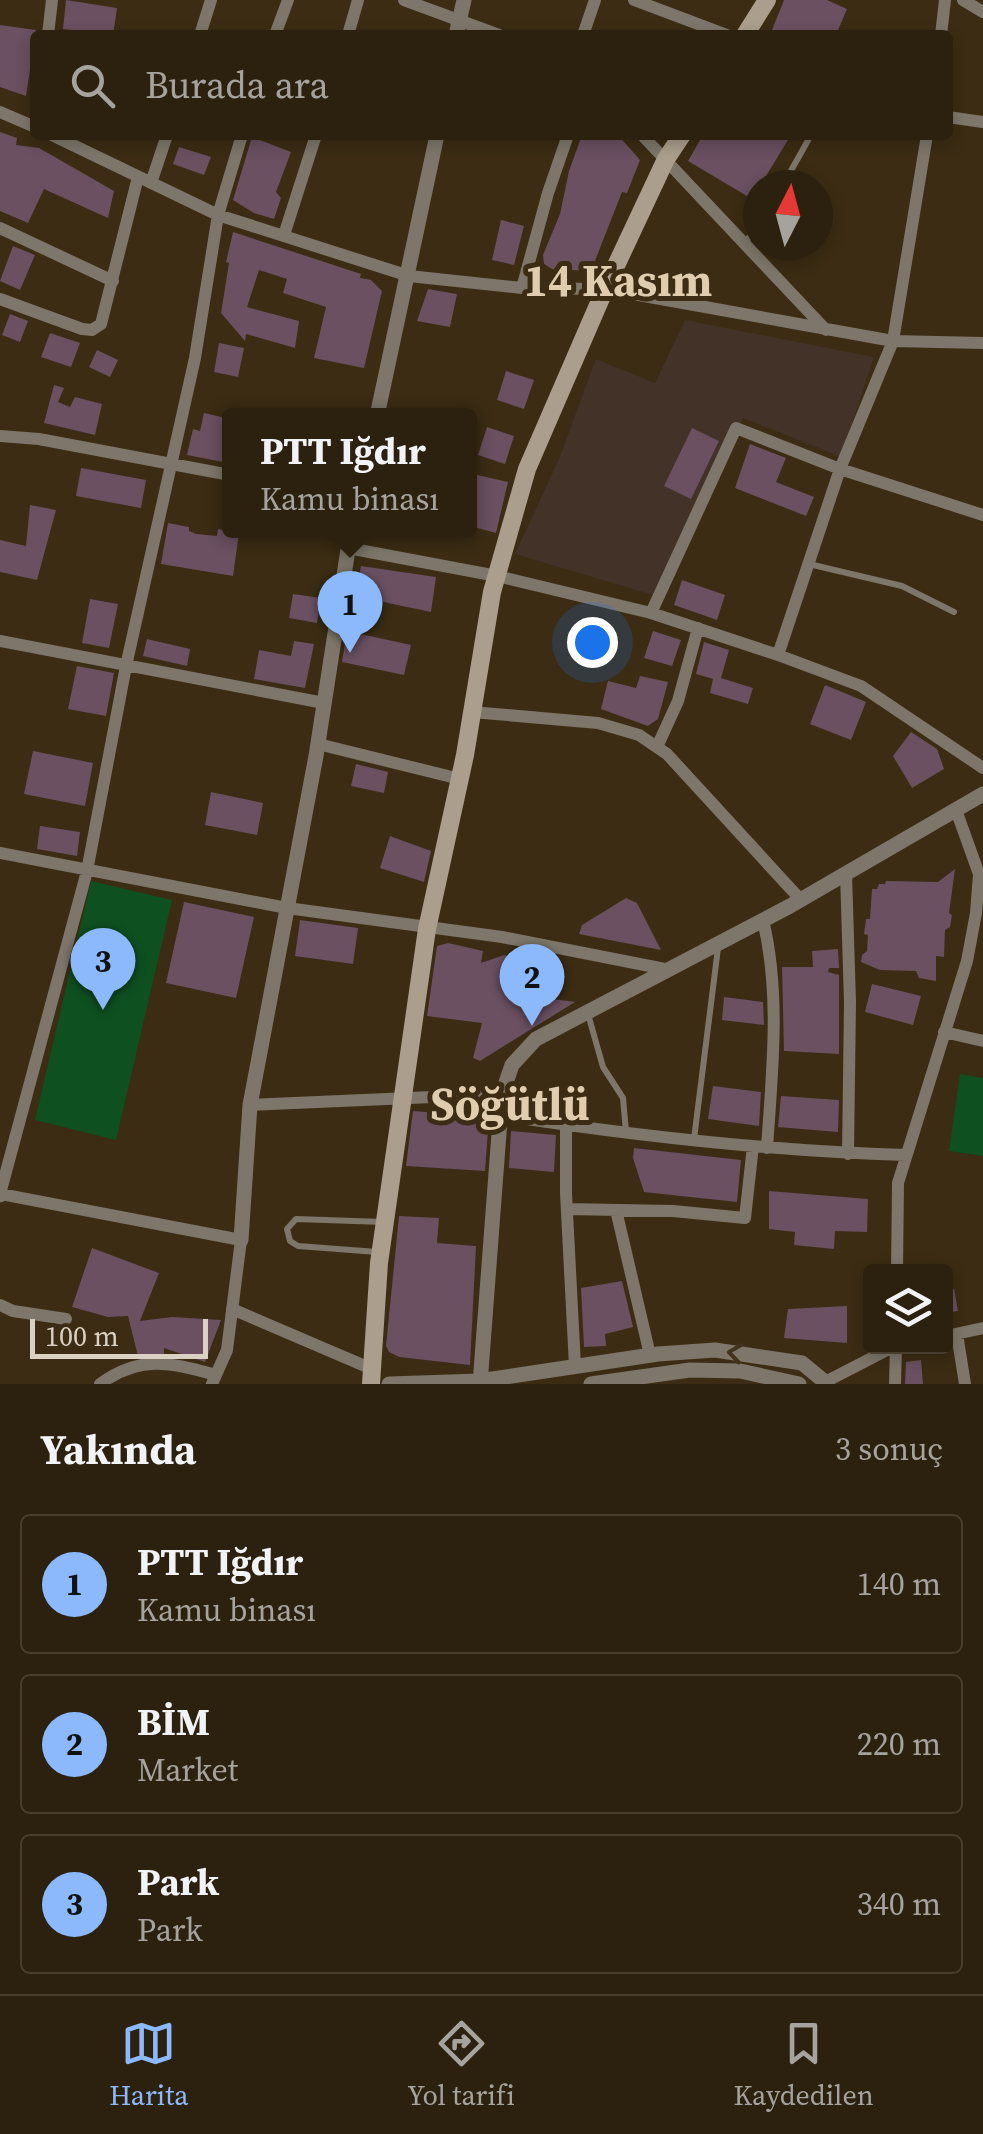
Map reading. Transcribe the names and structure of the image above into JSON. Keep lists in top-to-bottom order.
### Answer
{
  "districts": ["14 Kasım", "Söğütlü"],
  "scale_bar": "100 m",
  "north": "top",
  "page": {
    "search": "Burada ara",
    "popup": ["PTT Iğdır", "Kamu binası"],
    "pins": ["1", "3", "2"],
    "scale": "100 m",
    "heading": ["Yakında", "3 sonuç"],
    "list": [
      {
        "mark": "1",
        "name": "PTT Iğdır",
        "note": "Kamu binası",
        "value": "140 m"
      },
      {
        "mark": "2",
        "name": "BİM",
        "note": "Market",
        "value": "220 m"
      },
      {
        "mark": "3",
        "name": "Park",
        "note": "Park",
        "value": "340 m"
      }
    ],
    "nav": ["Harita", "Yol tarifi", "Kaydedilen"]
  }
}
